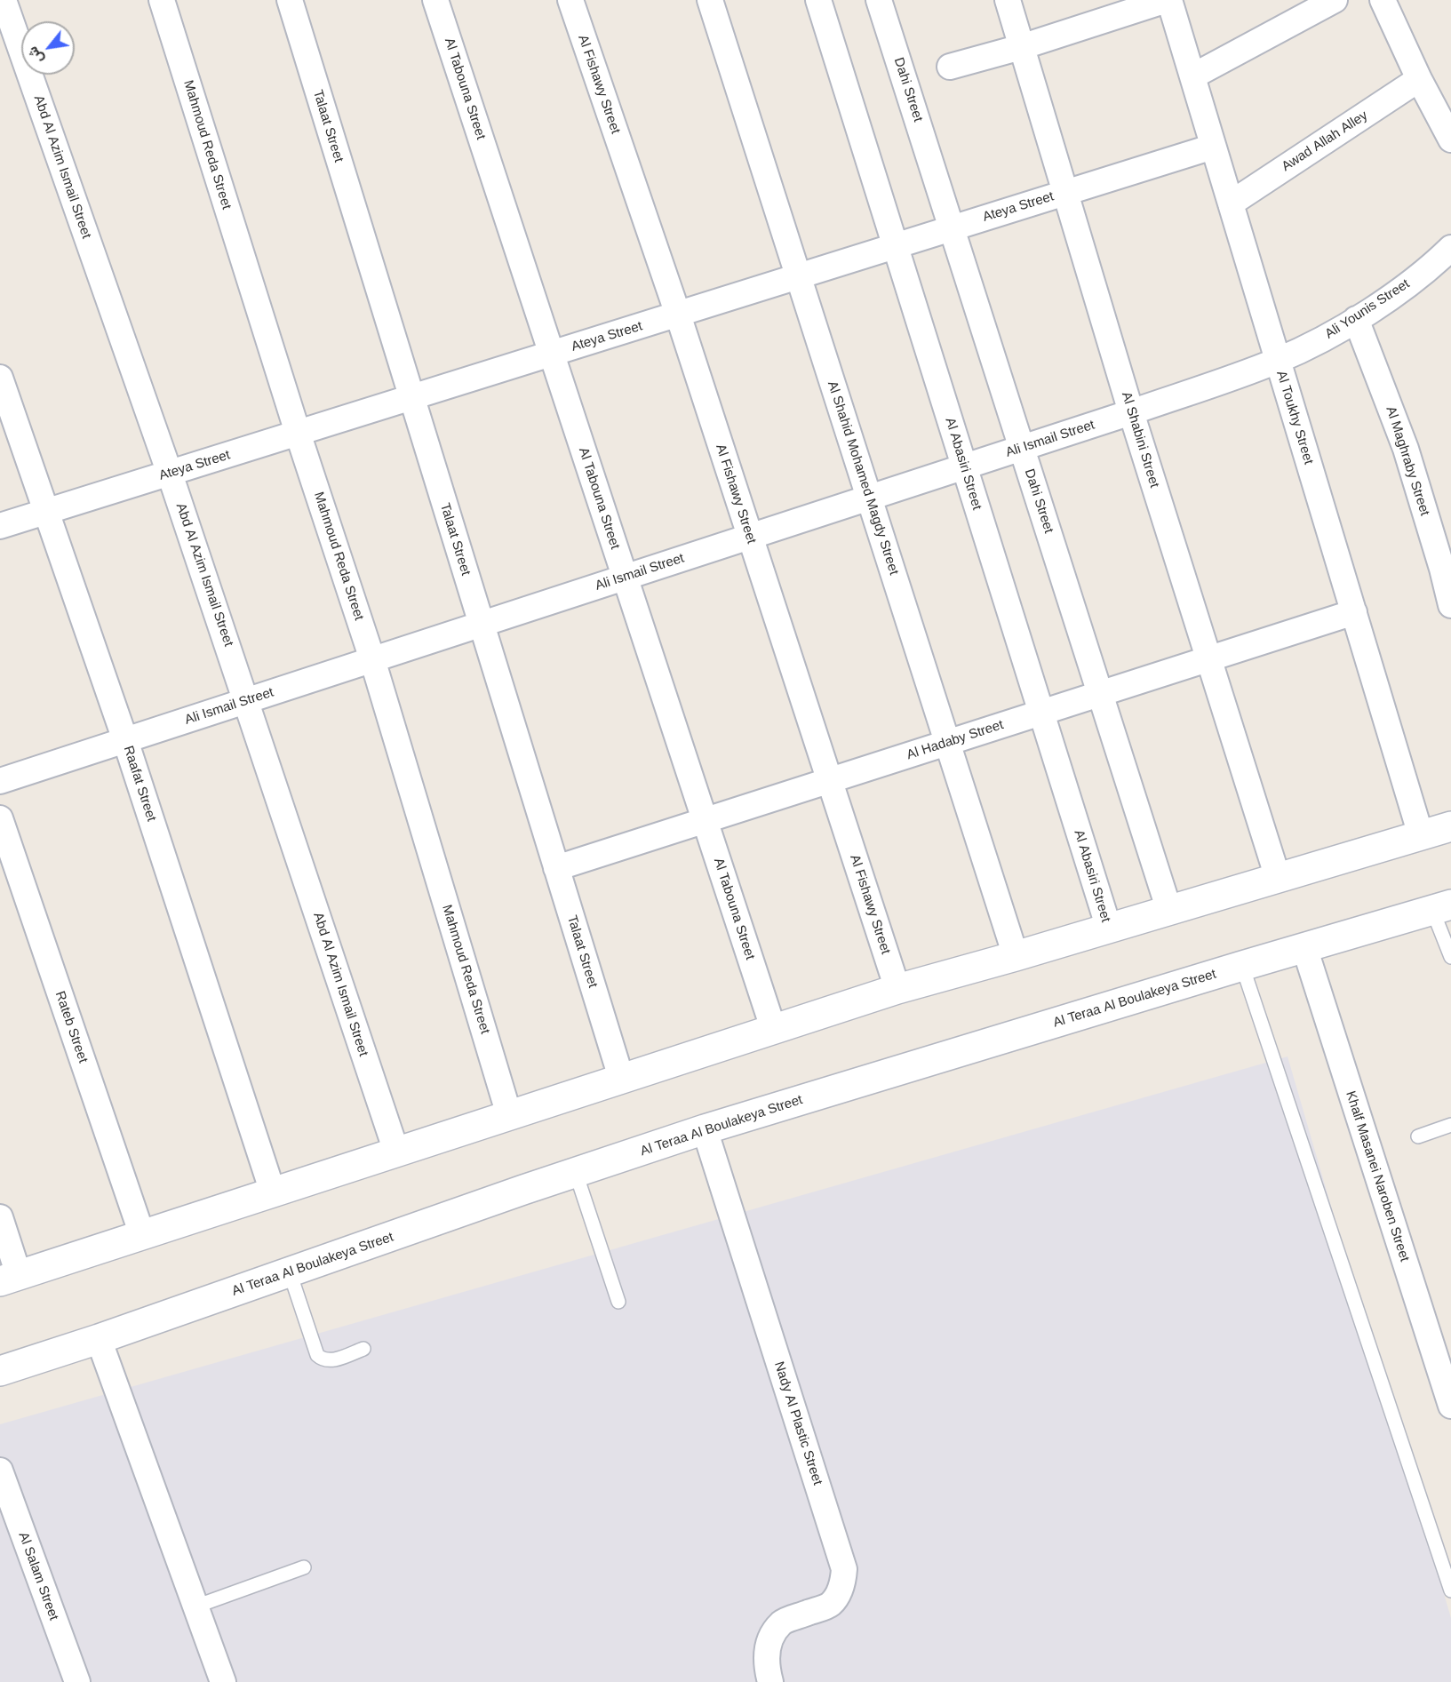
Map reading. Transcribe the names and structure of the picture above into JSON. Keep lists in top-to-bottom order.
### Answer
{
  "streets": {
    "street": [
      "Al Fishawy Street",
      "Al Tabouna Street",
      "Dahi Street",
      "Talaat Street",
      "Awad Allah Alley",
      "Mahmoud Reda Street",
      "Abd Al Azim Ismail Street",
      "Ateya Street",
      "Ali Younis Street",
      "Al Toukhy Street",
      "Ali Ismail Street",
      "Al Shabini Street",
      "Al Maghraby Street",
      "Al Abasiri Street",
      "Al Shahid Mohamed Magdy Street",
      "Al Hadaby Street",
      "Raafat Street",
      "Al Teraa Al Boulakeya Street",
      "Rateb Street",
      "Khalf Masanei Naroben Street",
      "Nady Al Plastic Street",
      "Al Salam Street"
    ]
  },
  "crossings": [
    ["Al Fishawy Street", "Ateya Street"],
    ["Al Fishawy Street", "Ali Ismail Street"],
    ["Al Fishawy Street", "Al Hadaby Street"],
    ["Al Tabouna Street", "Ateya Street"],
    ["Al Tabouna Street", "Ali Ismail Street"],
    ["Al Tabouna Street", "Al Hadaby Street"],
    ["Dahi Street", "Ateya Street"],
    ["Dahi Street", "Ali Ismail Street"],
    ["Dahi Street", "Al Hadaby Street"],
    ["Talaat Street", "Ateya Street"],
    ["Talaat Street", "Ali Ismail Street"],
    ["Talaat Street", "Al Hadaby Street"],
    ["Awad Allah Alley", "Al Toukhy Street"],
    ["Mahmoud Reda Street", "Ateya Street"],
    ["Mahmoud Reda Street", "Ali Ismail Street"],
    ["Abd Al Azim Ismail Street", "Ateya Street"],
    ["Abd Al Azim Ismail Street", "Ali Ismail Street"],
    ["Ateya Street", "Al Toukhy Street"],
    ["Ateya Street", "Al Shabini Street"],
    ["Ateya Street", "Al Abasiri Street"],
    ["Ateya Street", "Al Shahid Mohamed Magdy Street"],
    ["Ateya Street", "Raafat Street"],
    ["Ali Younis Street", "Al Toukhy Street"],
    ["Ali Younis Street", "Ali Ismail Street"],
    ["Ali Younis Street", "Al Maghraby Street"],
    ["Al Toukhy Street", "Ali Ismail Street"],
    ["Al Toukhy Street", "Al Hadaby Street"],
    ["Ali Ismail Street", "Al Shabini Street"],
    ["Ali Ismail Street", "Al Abasiri Street"],
    ["Ali Ismail Street", "Al Shahid Mohamed Magdy Street"],
    ["Ali Ismail Street", "Raafat Street"],
    ["Al Shabini Street", "Al Hadaby Street"],
    ["Al Abasiri Street", "Al Hadaby Street"],
    ["Al Shahid Mohamed Magdy Street", "Al Hadaby Street"],
    ["Al Teraa Al Boulakeya Street", "Khalf Masanei Naroben Street"],
    ["Al Teraa Al Boulakeya Street", "Nady Al Plastic Street"]
  ],
  "north": "bottom left"
}
